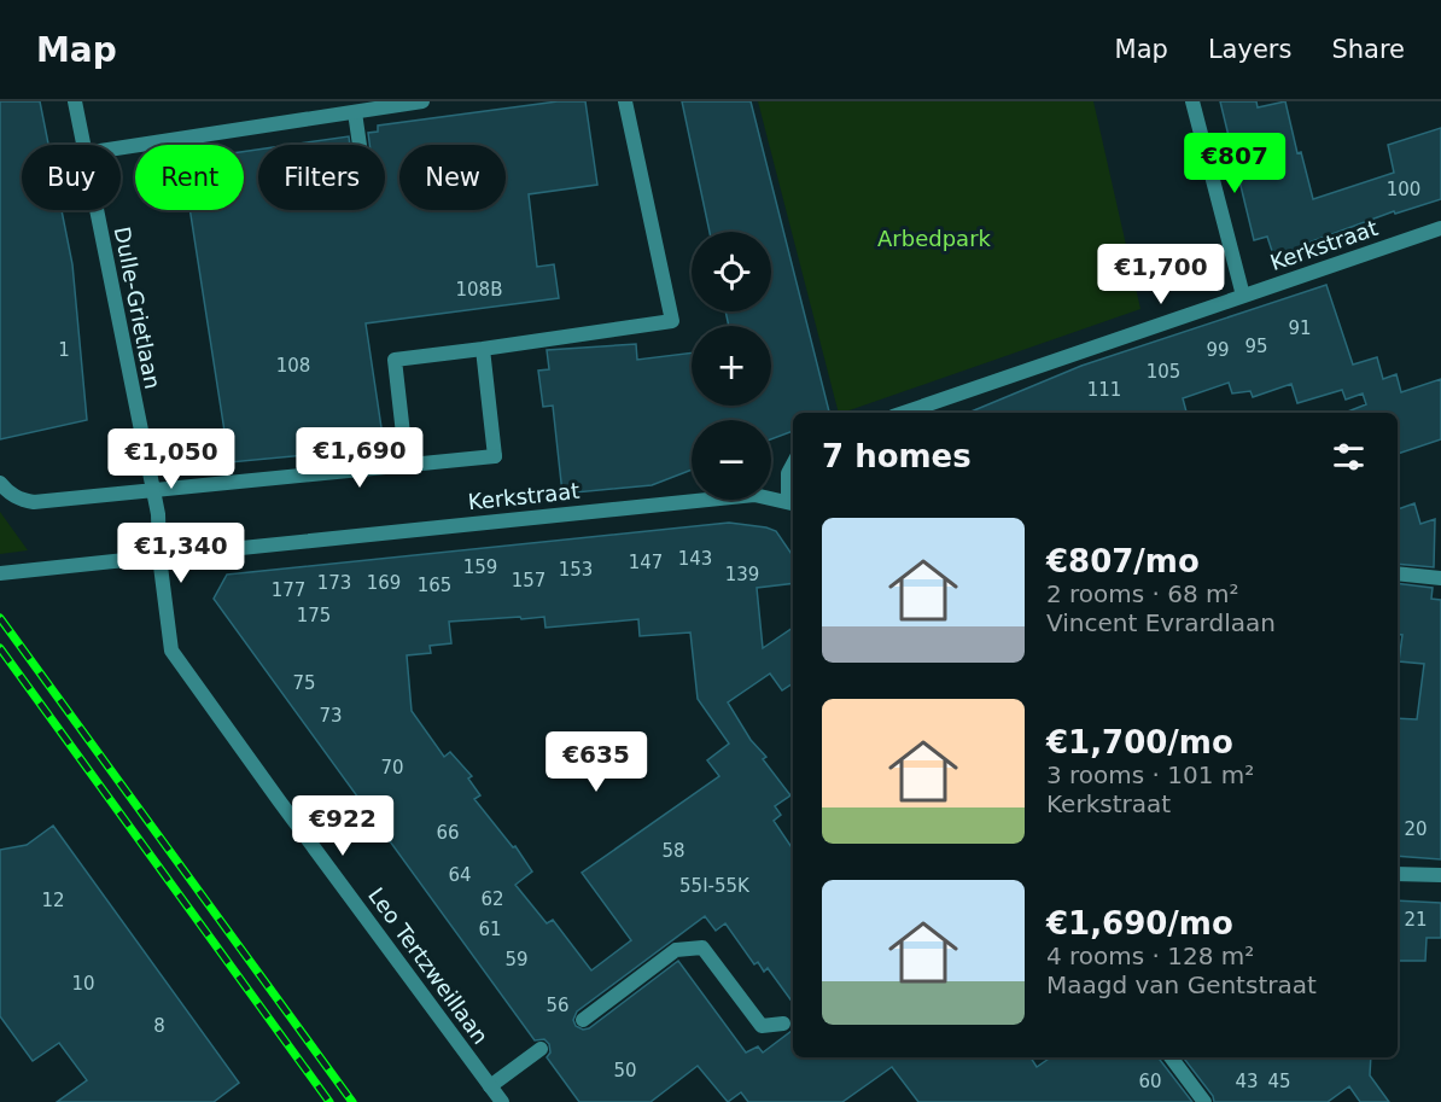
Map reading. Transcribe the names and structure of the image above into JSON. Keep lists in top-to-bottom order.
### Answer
{
  "streets": {
    "street": ["Kerkstraat", "Dulle-Grietlaan", "Leo Tertzweillaan"]
  },
  "crossings": [
    ["Kerkstraat", "Dulle-Grietlaan"],
    ["Kerkstraat", "Leo Tertzweillaan"],
    ["Dulle-Grietlaan", "Leo Tertzweillaan"]
  ],
  "parks": ["Arbedpark"],
  "house_numbers": [
    "100",
    "108B",
    "91",
    "95",
    "1",
    "99",
    "108",
    "105",
    "111",
    "143",
    "147",
    "159",
    "153",
    "139",
    "157",
    "173",
    "169",
    "165",
    "177",
    "175",
    "75",
    "73",
    "70",
    "20",
    "66",
    "58",
    "64",
    "55I-55K",
    "62",
    "12",
    "21",
    "61",
    "59",
    "10",
    "56",
    "8",
    "50",
    "60",
    "43",
    "45"
  ],
  "page": {
    "header": "Map",
    "nav": ["Map", "Layers", "Share"],
    "price": [
      "€807",
      "€1,700",
      "€1,690",
      "€1,050",
      "€1,340",
      "€635",
      "€922"
    ],
    "chip": [
      "Buy",
      "Rent",
      "Filters",
      "New"
    ],
    "map_buttons": ["+", "−"],
    "heading": "7 homes",
    "list": [
      {
        "name": "€807/mo",
        "note": "2 rooms · 68 m² · Vincent Evrardlaan"
      },
      {
        "name": "€1,700/mo",
        "note": "3 rooms · 101 m² · Kerkstraat"
      },
      {
        "name": "€1,690/mo",
        "note": "4 rooms · 128 m² · Maagd van Gentstraat"
      }
    ]
  }
}
